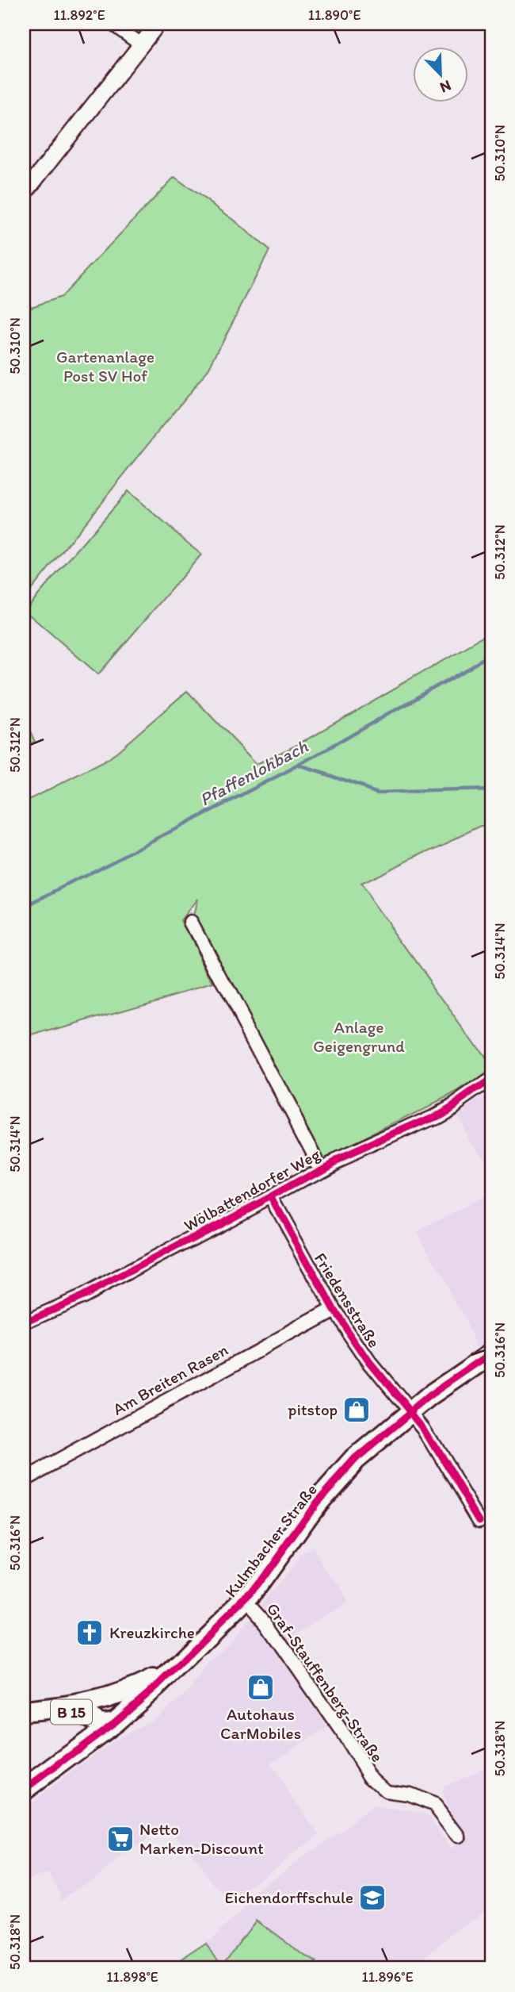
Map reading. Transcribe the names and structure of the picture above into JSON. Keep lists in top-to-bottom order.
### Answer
{
  "streets": {
    "main road": ["Kulmbacher Straße", "B 15"],
    "street": [
      "Wölbattendorfer Weg",
      "Friedensstraße",
      "Am Breiten Rasen",
      "Graf-Stauffenberg-Straße"
    ]
  },
  "crossings": [
    ["Wölbattendorfer Weg", "Friedensstraße"],
    ["Friedensstraße", "Am Breiten Rasen"],
    ["Friedensstraße", "Kulmbacher Straße"],
    ["Kulmbacher Straße", "Graf-Stauffenberg-Straße"],
    ["Kulmbacher Straße", "B 15"]
  ],
  "water": ["Pfaffenlohbach"],
  "parks": ["Gartenanlage Post SV Hof", "Anlage Geigengrund"],
  "places": {
    "shop": ["pitstop", "Autohaus CarMobiles"],
    "church": ["Kreuzkirche"],
    "supermarket": ["Netto Marken-Discount"],
    "school or university": ["Eichendorffschule"]
  },
  "north": "bottom right",
  "coordinates": [
    "11.892°E",
    "11.890°E",
    "50.310°N",
    "50.312°N",
    "50.314°N",
    "50.316°N",
    "50.318°N",
    "11.898°E",
    "11.896°E"
  ]
}
